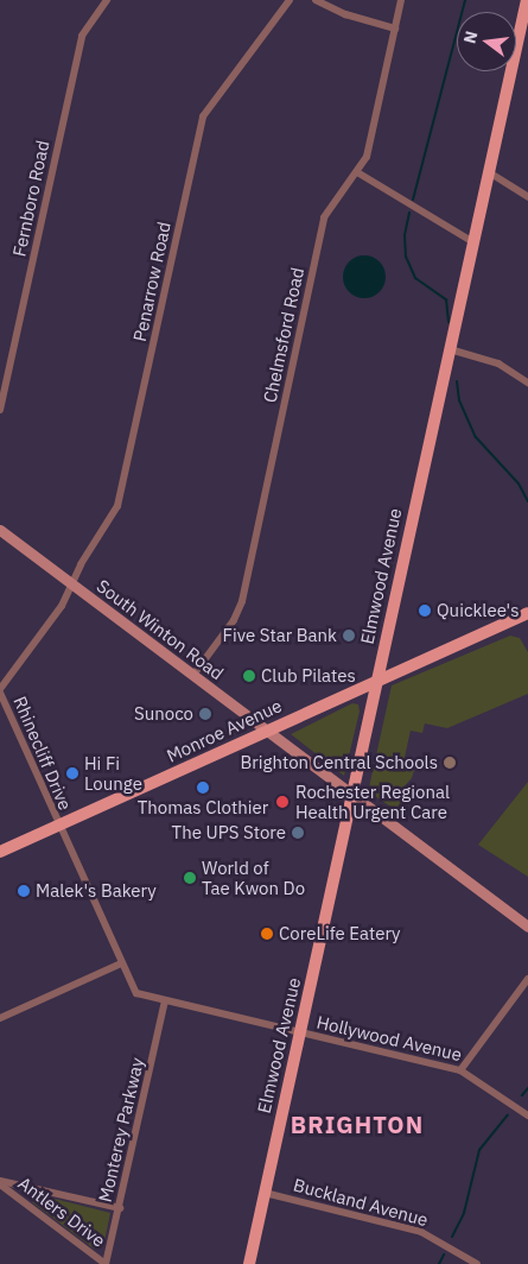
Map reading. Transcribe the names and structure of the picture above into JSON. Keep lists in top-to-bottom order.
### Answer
{
  "streets": {
    "main road": ["Elmwood Avenue", "South Winton Road", "Monroe Avenue"],
    "street": [
      "Fernboro Road",
      "Penarrow Road",
      "Chelmsford Road",
      "Rhinecliff Drive",
      "Hollywood Avenue",
      "Monterey Parkway",
      "Buckland Avenue",
      "Antlers Drive"
    ]
  },
  "crossings": [
    ["Penarrow Road", "South Winton Road"],
    ["Penarrow Road", "Rhinecliff Drive"],
    ["Chelmsford Road", "South Winton Road"],
    ["Elmwood Avenue", "South Winton Road"],
    ["Elmwood Avenue", "Monroe Avenue"],
    ["Elmwood Avenue", "Hollywood Avenue"],
    ["Elmwood Avenue", "Buckland Avenue"],
    ["South Winton Road", "Monroe Avenue"],
    ["Monroe Avenue", "Rhinecliff Drive"],
    ["Monroe Avenue", "Hollywood Avenue"],
    ["Rhinecliff Drive", "Hollywood Avenue"],
    ["Hollywood Avenue", "Monterey Parkway"],
    ["Monterey Parkway", "Antlers Drive"]
  ],
  "districts": ["BRIGHTON"],
  "places": [
    "Quicklee's",
    "Five Star Bank",
    "Club Pilates",
    "Sunoco",
    "Brighton Central Schools",
    "Hi Fi Lounge",
    "Thomas Clothier",
    "Rochester Regional Health Urgent Care",
    "The UPS Store",
    "World of Tae Kwon Do",
    "Malek's Bakery",
    "CoreLife Eatery"
  ],
  "north": "left"
}
